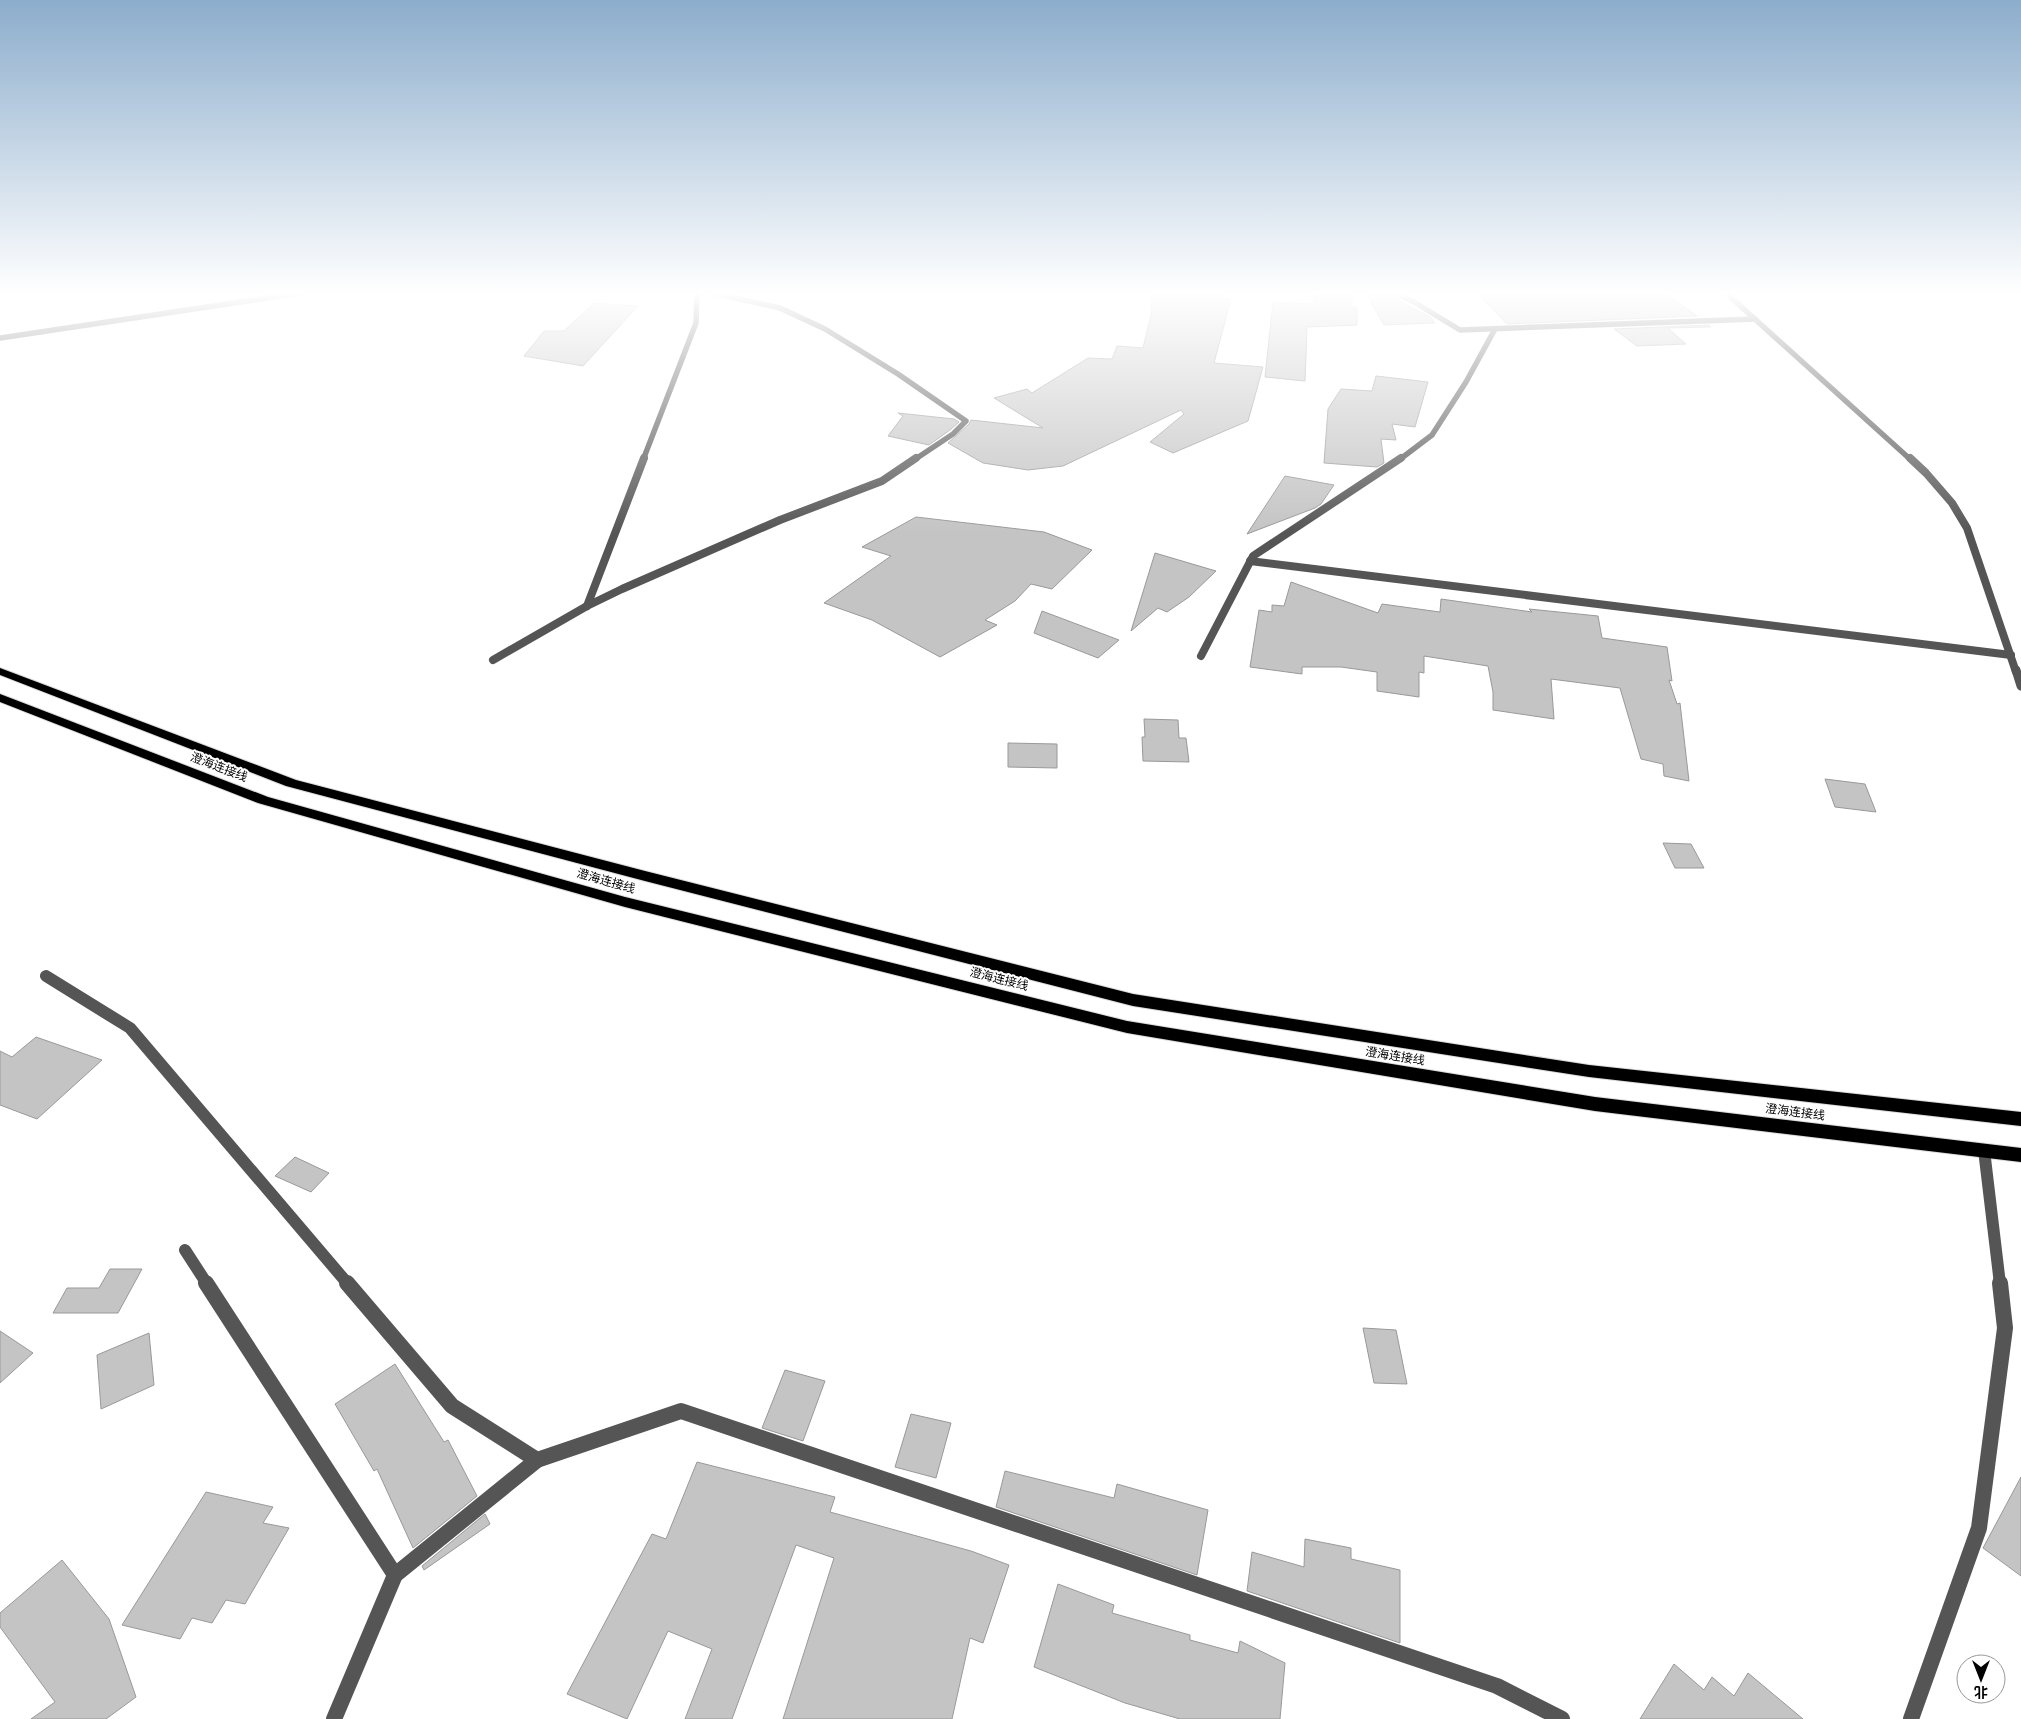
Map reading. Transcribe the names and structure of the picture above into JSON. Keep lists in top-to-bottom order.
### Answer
{
  "streets": {
    "highway": ["澄海连接线"]
  },
  "north": "bottom"
}
